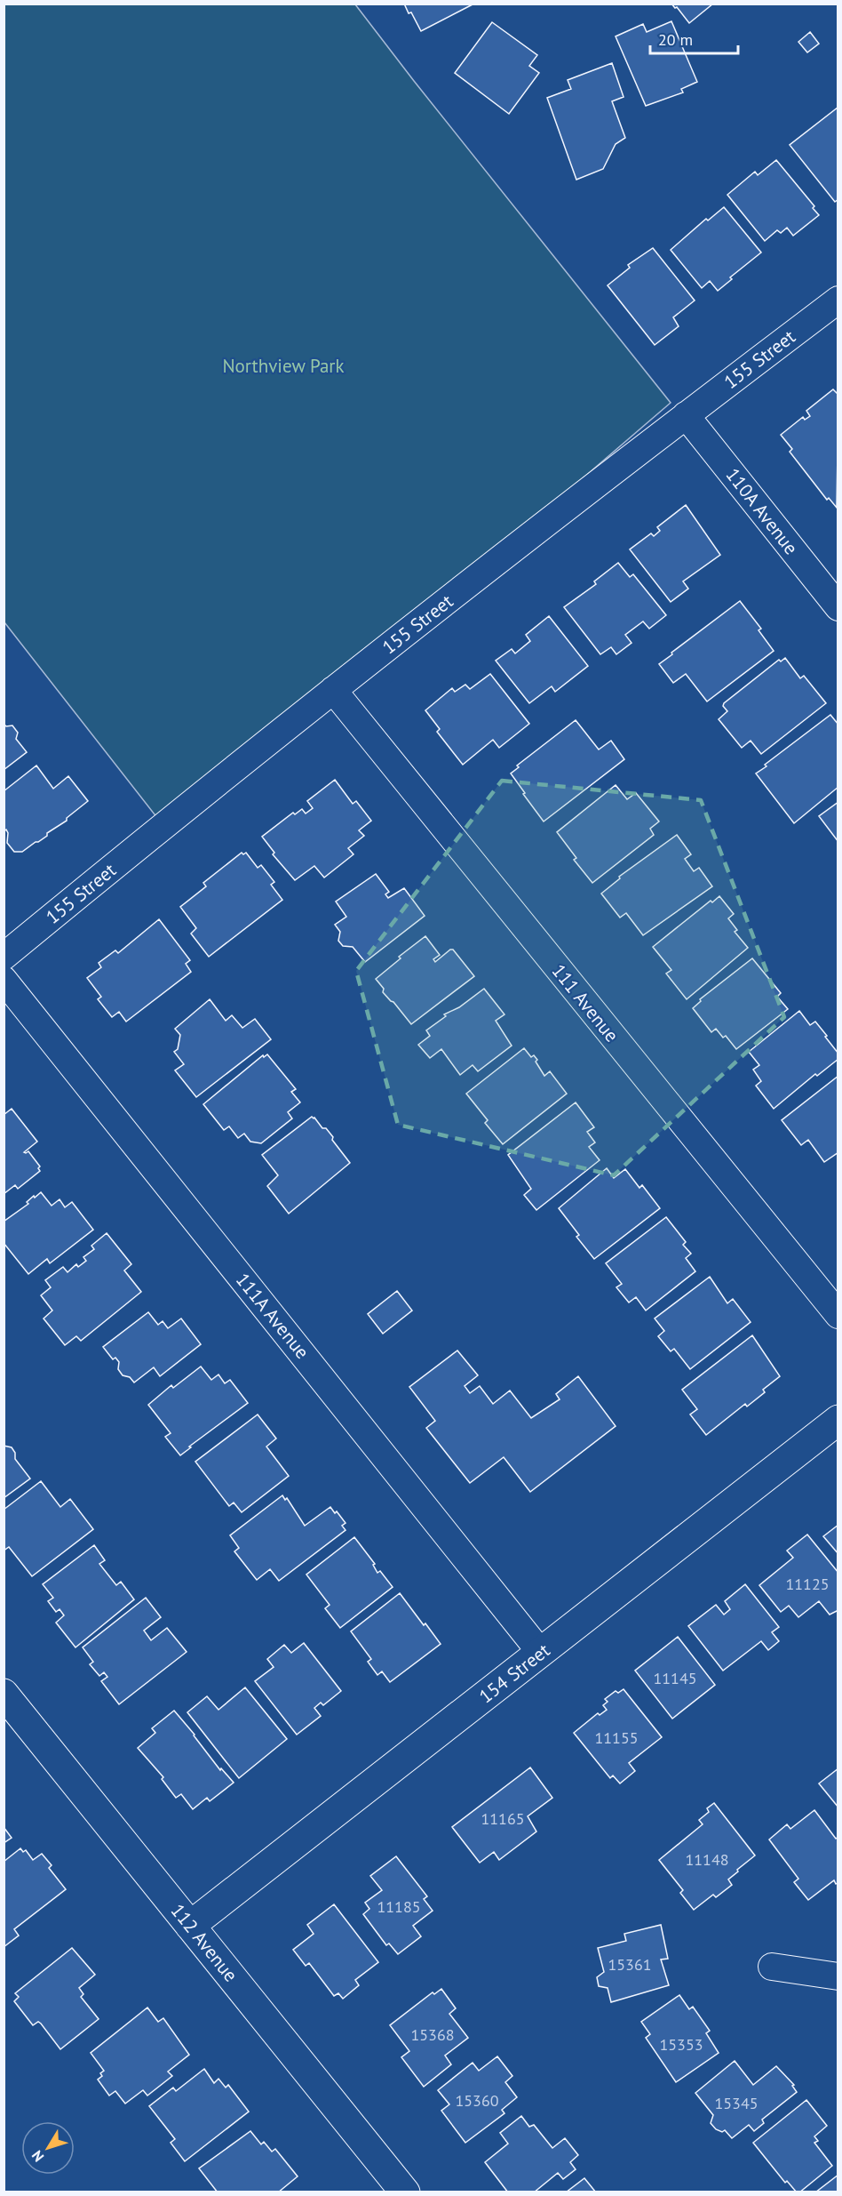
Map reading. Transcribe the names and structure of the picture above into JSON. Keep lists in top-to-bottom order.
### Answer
{
  "streets": {
    "street": [
      "155 Street",
      "110A Avenue",
      "111 Avenue",
      "111A Avenue",
      "154 Street",
      "112 Avenue"
    ]
  },
  "crossings": [
    ["155 Street", "110A Avenue"],
    ["155 Street", "111 Avenue"],
    ["111A Avenue", "154 Street"],
    ["154 Street", "112 Avenue"]
  ],
  "parks": ["Northview Park"],
  "house_numbers": [
    "11125",
    "11145",
    "11155",
    "11165",
    "11148",
    "11185",
    "15361",
    "15368",
    "15353",
    "15360",
    "15345"
  ],
  "scale_bar": "20 m",
  "north": "bottom left"
}
